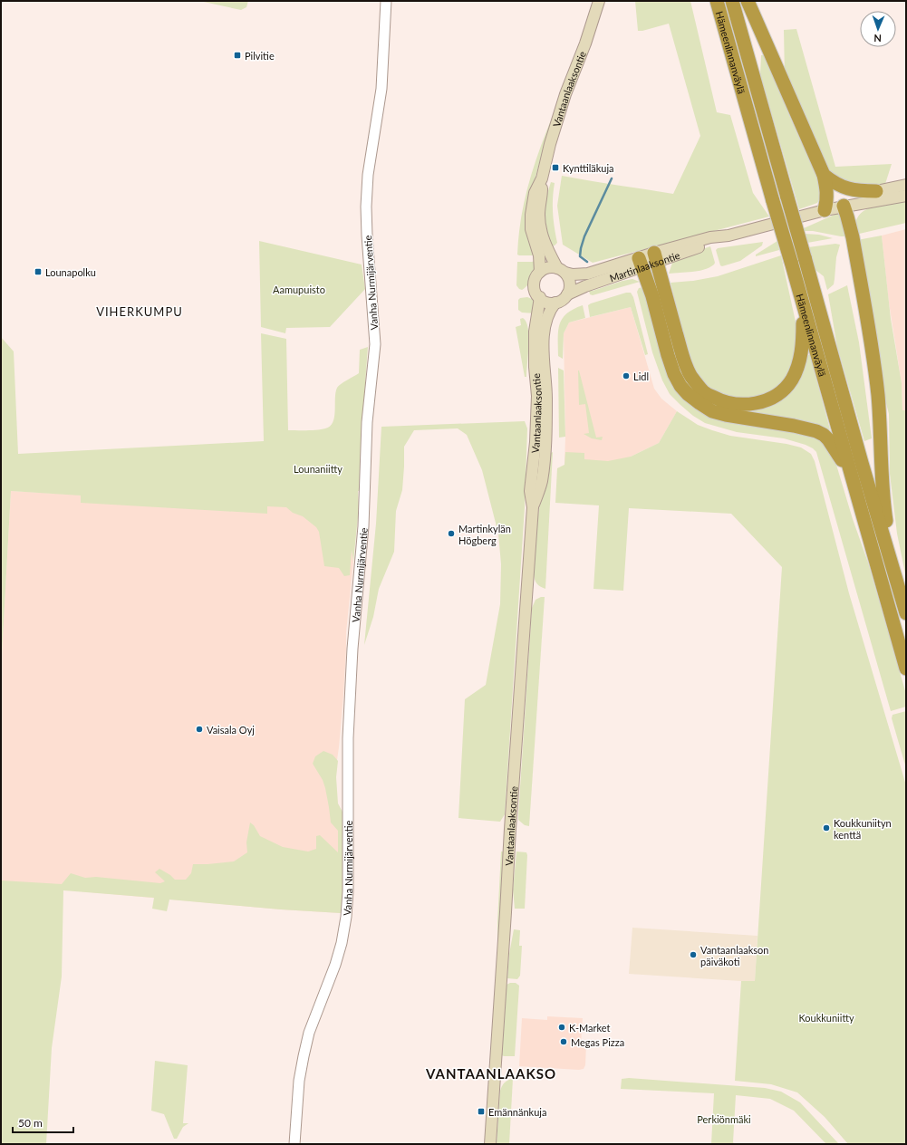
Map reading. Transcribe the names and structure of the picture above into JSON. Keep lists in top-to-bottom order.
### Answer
{
  "streets": {
    "highway": ["Hämeenlinnanväylä"],
    "main road": ["Vantaanlaaksontie", "Martinlaaksontie"],
    "street": ["Vanha Nurmijärventie"]
  },
  "crossings": [
    ["Vantaanlaaksontie", "Martinlaaksontie"]
  ],
  "districts": ["VIHERKUMPU", "VANTAANLAAKSO"],
  "parks": [
    "Aamupuisto",
    "Lounaniitty",
    "Koukkuniitty",
    "Perkiönmäki"
  ],
  "places": {
    "transit": [
      "Pilvitie",
      "Kynttiläkuja",
      "Lounapolku",
      "Emännänkuja"
    ],
    "other": [
      "Lidl",
      "Martinkylän Högberg",
      "Vaisala Oyj",
      "Koukkuniityn kenttä",
      "Vantaanlaakson päiväkoti",
      "K-Market",
      "Megas Pizza"
    ]
  },
  "scale_bar": "50 m",
  "north": "bottom"
}
